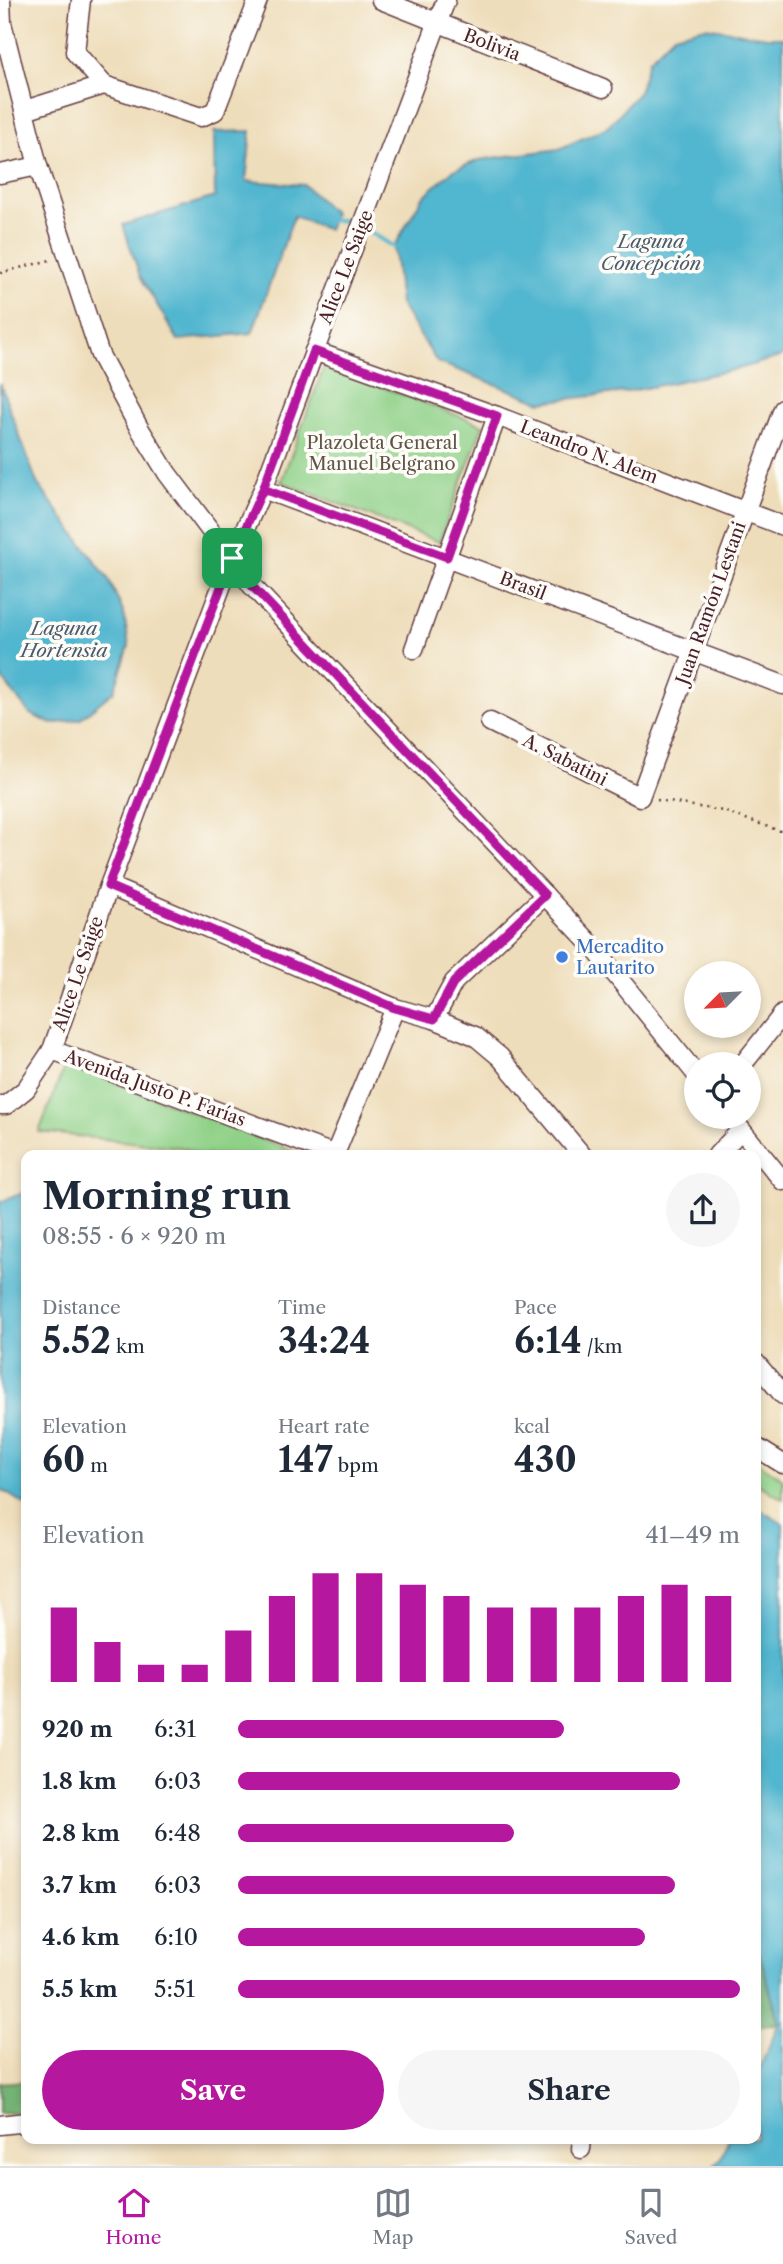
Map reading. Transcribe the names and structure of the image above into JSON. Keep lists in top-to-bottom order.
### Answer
{
  "streets": {
    "street": [
      "Bolivia",
      "Alice Le Saige",
      "Leandro N. Alem",
      "Brasil",
      "Juan Ramón Lestani",
      "A. Sabatini",
      "Avenida Justo P. Farías"
    ]
  },
  "crossings": [
    ["Bolivia", "Alice Le Saige"],
    ["Alice Le Saige", "Leandro N. Alem"],
    ["Alice Le Saige", "Brasil"],
    ["Alice Le Saige", "Avenida Justo P. Farías"],
    ["Leandro N. Alem", "Juan Ramón Lestani"],
    ["Brasil", "Juan Ramón Lestani"],
    ["Juan Ramón Lestani", "A. Sabatini"]
  ],
  "water": ["Laguna Concepción", "Laguna Hortensia"],
  "parks": ["Plazoleta General Manuel Belgrano"],
  "places": ["Mercadito Lautarito"],
  "north": "bottom left",
  "page": {
    "heading": ["Morning run", "08:55 · 6 × 920 m"],
    "stats": [
      ["Distance", "5.52 km"],
      ["Time", "34:24"],
      ["Pace", "6:14 /km"],
      ["Elevation", "60 m"],
      ["Heart rate", "147 bpm"],
      ["kcal", "430"]
    ],
    "chart": ["Elevation", "41–49 m"],
    "list": [
      {
        "name": "920 m",
        "note": "6:31"
      },
      {
        "name": "1.8 km",
        "note": "6:03"
      },
      {
        "name": "2.8 km",
        "note": "6:48"
      },
      {
        "name": "3.7 km",
        "note": "6:03"
      },
      {
        "name": "4.6 km",
        "note": "6:10"
      },
      {
        "name": "5.5 km",
        "note": "5:51"
      }
    ],
    "buttons": ["Save", "Share"],
    "tabs": ["Home", "Map", "Saved"]
  }
}
